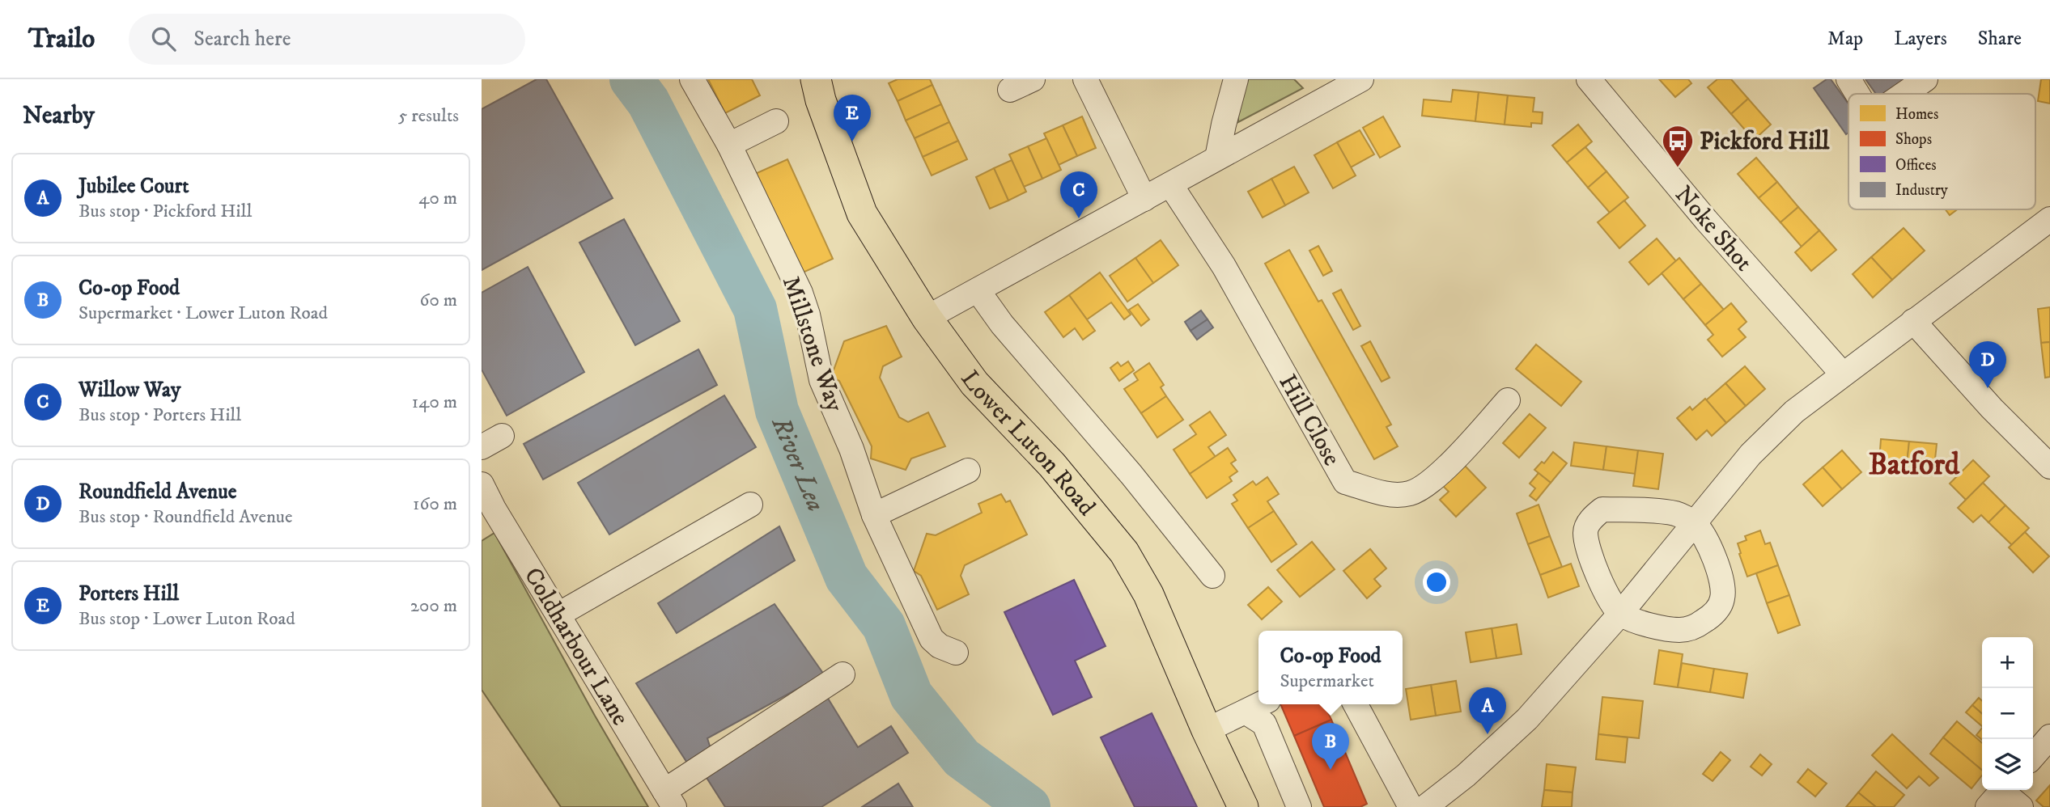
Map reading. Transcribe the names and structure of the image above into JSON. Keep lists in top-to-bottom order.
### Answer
{
  "streets": {
    "main road": ["Lower Luton Road"],
    "street": [
      "Noke Shot",
      "Millstone Way",
      "Hill Close",
      "Coldharbour Lane"
    ]
  },
  "districts": ["Batford"],
  "water": ["River Lea"],
  "places": {
    "bus stop": ["Pickford Hill"]
  },
  "legend": [
    "Homes",
    "Shops",
    "Offices",
    "Industry"
  ],
  "page": {
    "header": "Trailo",
    "search": "Search here",
    "nav": ["Map", "Layers", "Share"],
    "heading": ["Nearby", "5 results"],
    "pins": [
      "E",
      "C",
      "D",
      "A",
      "B"
    ],
    "list": [
      {
        "mark": "A",
        "name": "Jubilee Court",
        "note": "Bus stop · Pickford Hill",
        "value": "40 m"
      },
      {
        "mark": "B",
        "name": "Co-op Food",
        "note": "Supermarket · Lower Luton Road",
        "value": "60 m"
      },
      {
        "mark": "C",
        "name": "Willow Way",
        "note": "Bus stop · Porters Hill",
        "value": "140 m"
      },
      {
        "mark": "D",
        "name": "Roundfield Avenue",
        "note": "Bus stop · Roundfield Avenue",
        "value": "160 m"
      },
      {
        "mark": "E",
        "name": "Porters Hill",
        "note": "Bus stop · Lower Luton Road",
        "value": "200 m"
      }
    ],
    "popup": ["Co-op Food", "Supermarket"],
    "map_buttons": ["+", "−"]
  }
}
